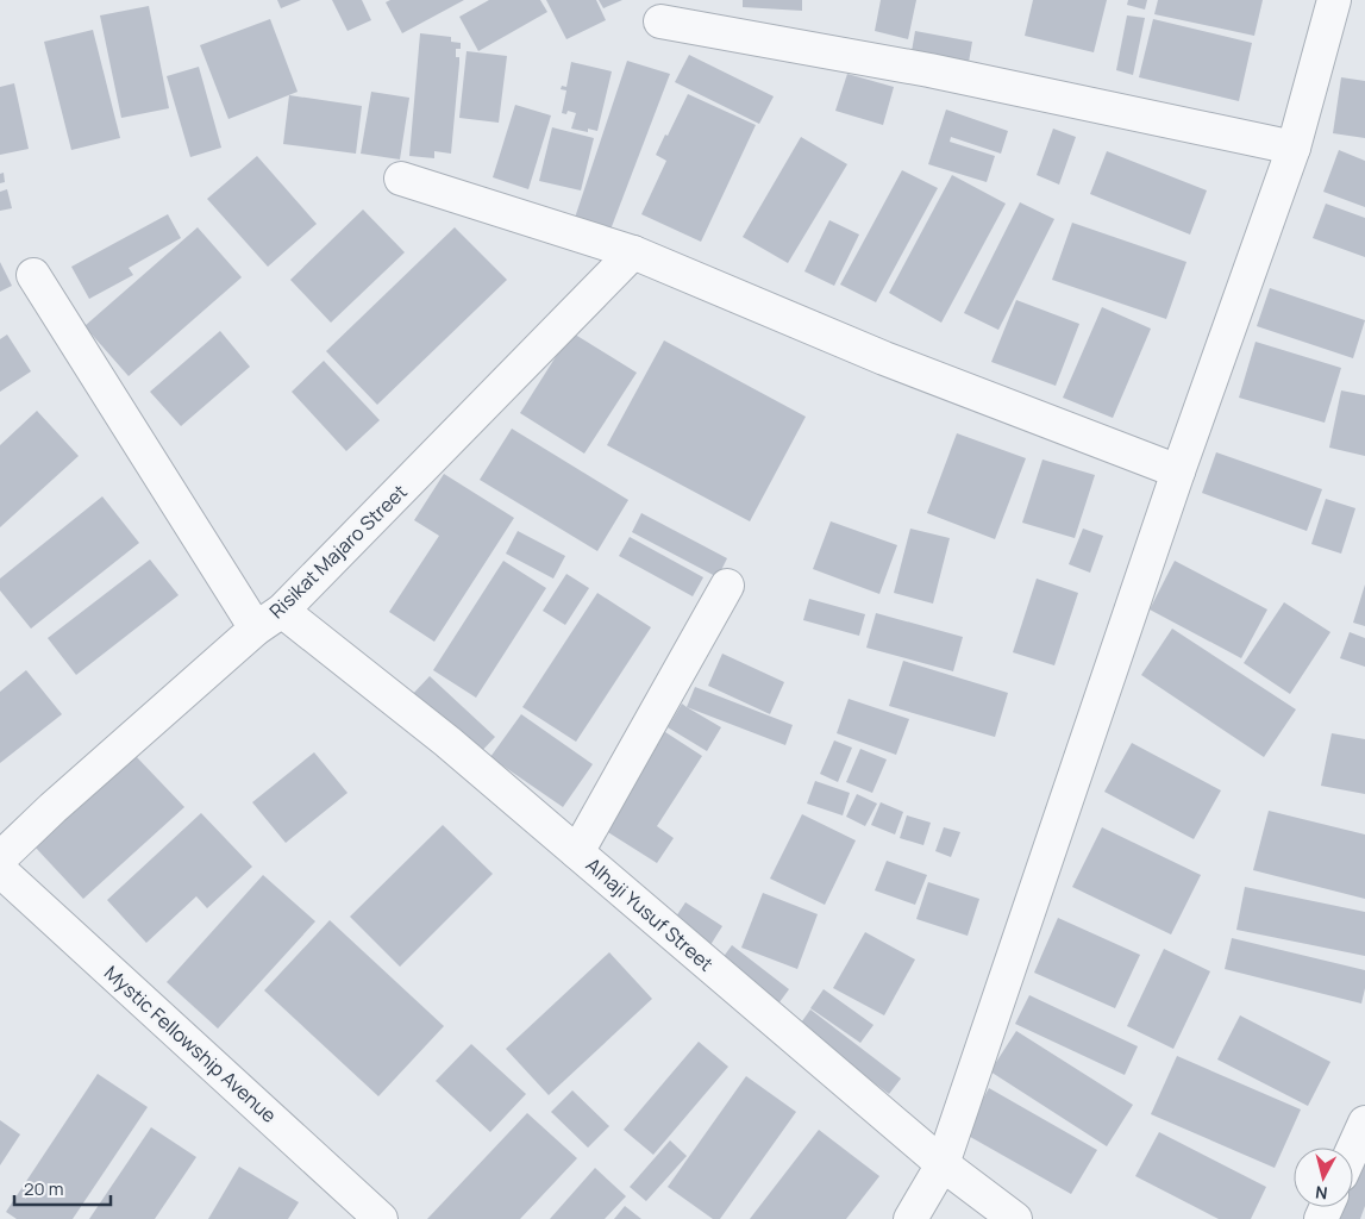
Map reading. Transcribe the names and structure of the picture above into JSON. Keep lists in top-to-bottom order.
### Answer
{
  "streets": {
    "street": ["Risikat Majaro Street", "Alhaji Yusuf Street", "Mystic Fellowship Avenue"]
  },
  "crossings": [
    ["Risikat Majaro Street", "Alhaji Yusuf Street"]
  ],
  "scale_bar": "20 m",
  "north": "bottom"
}
